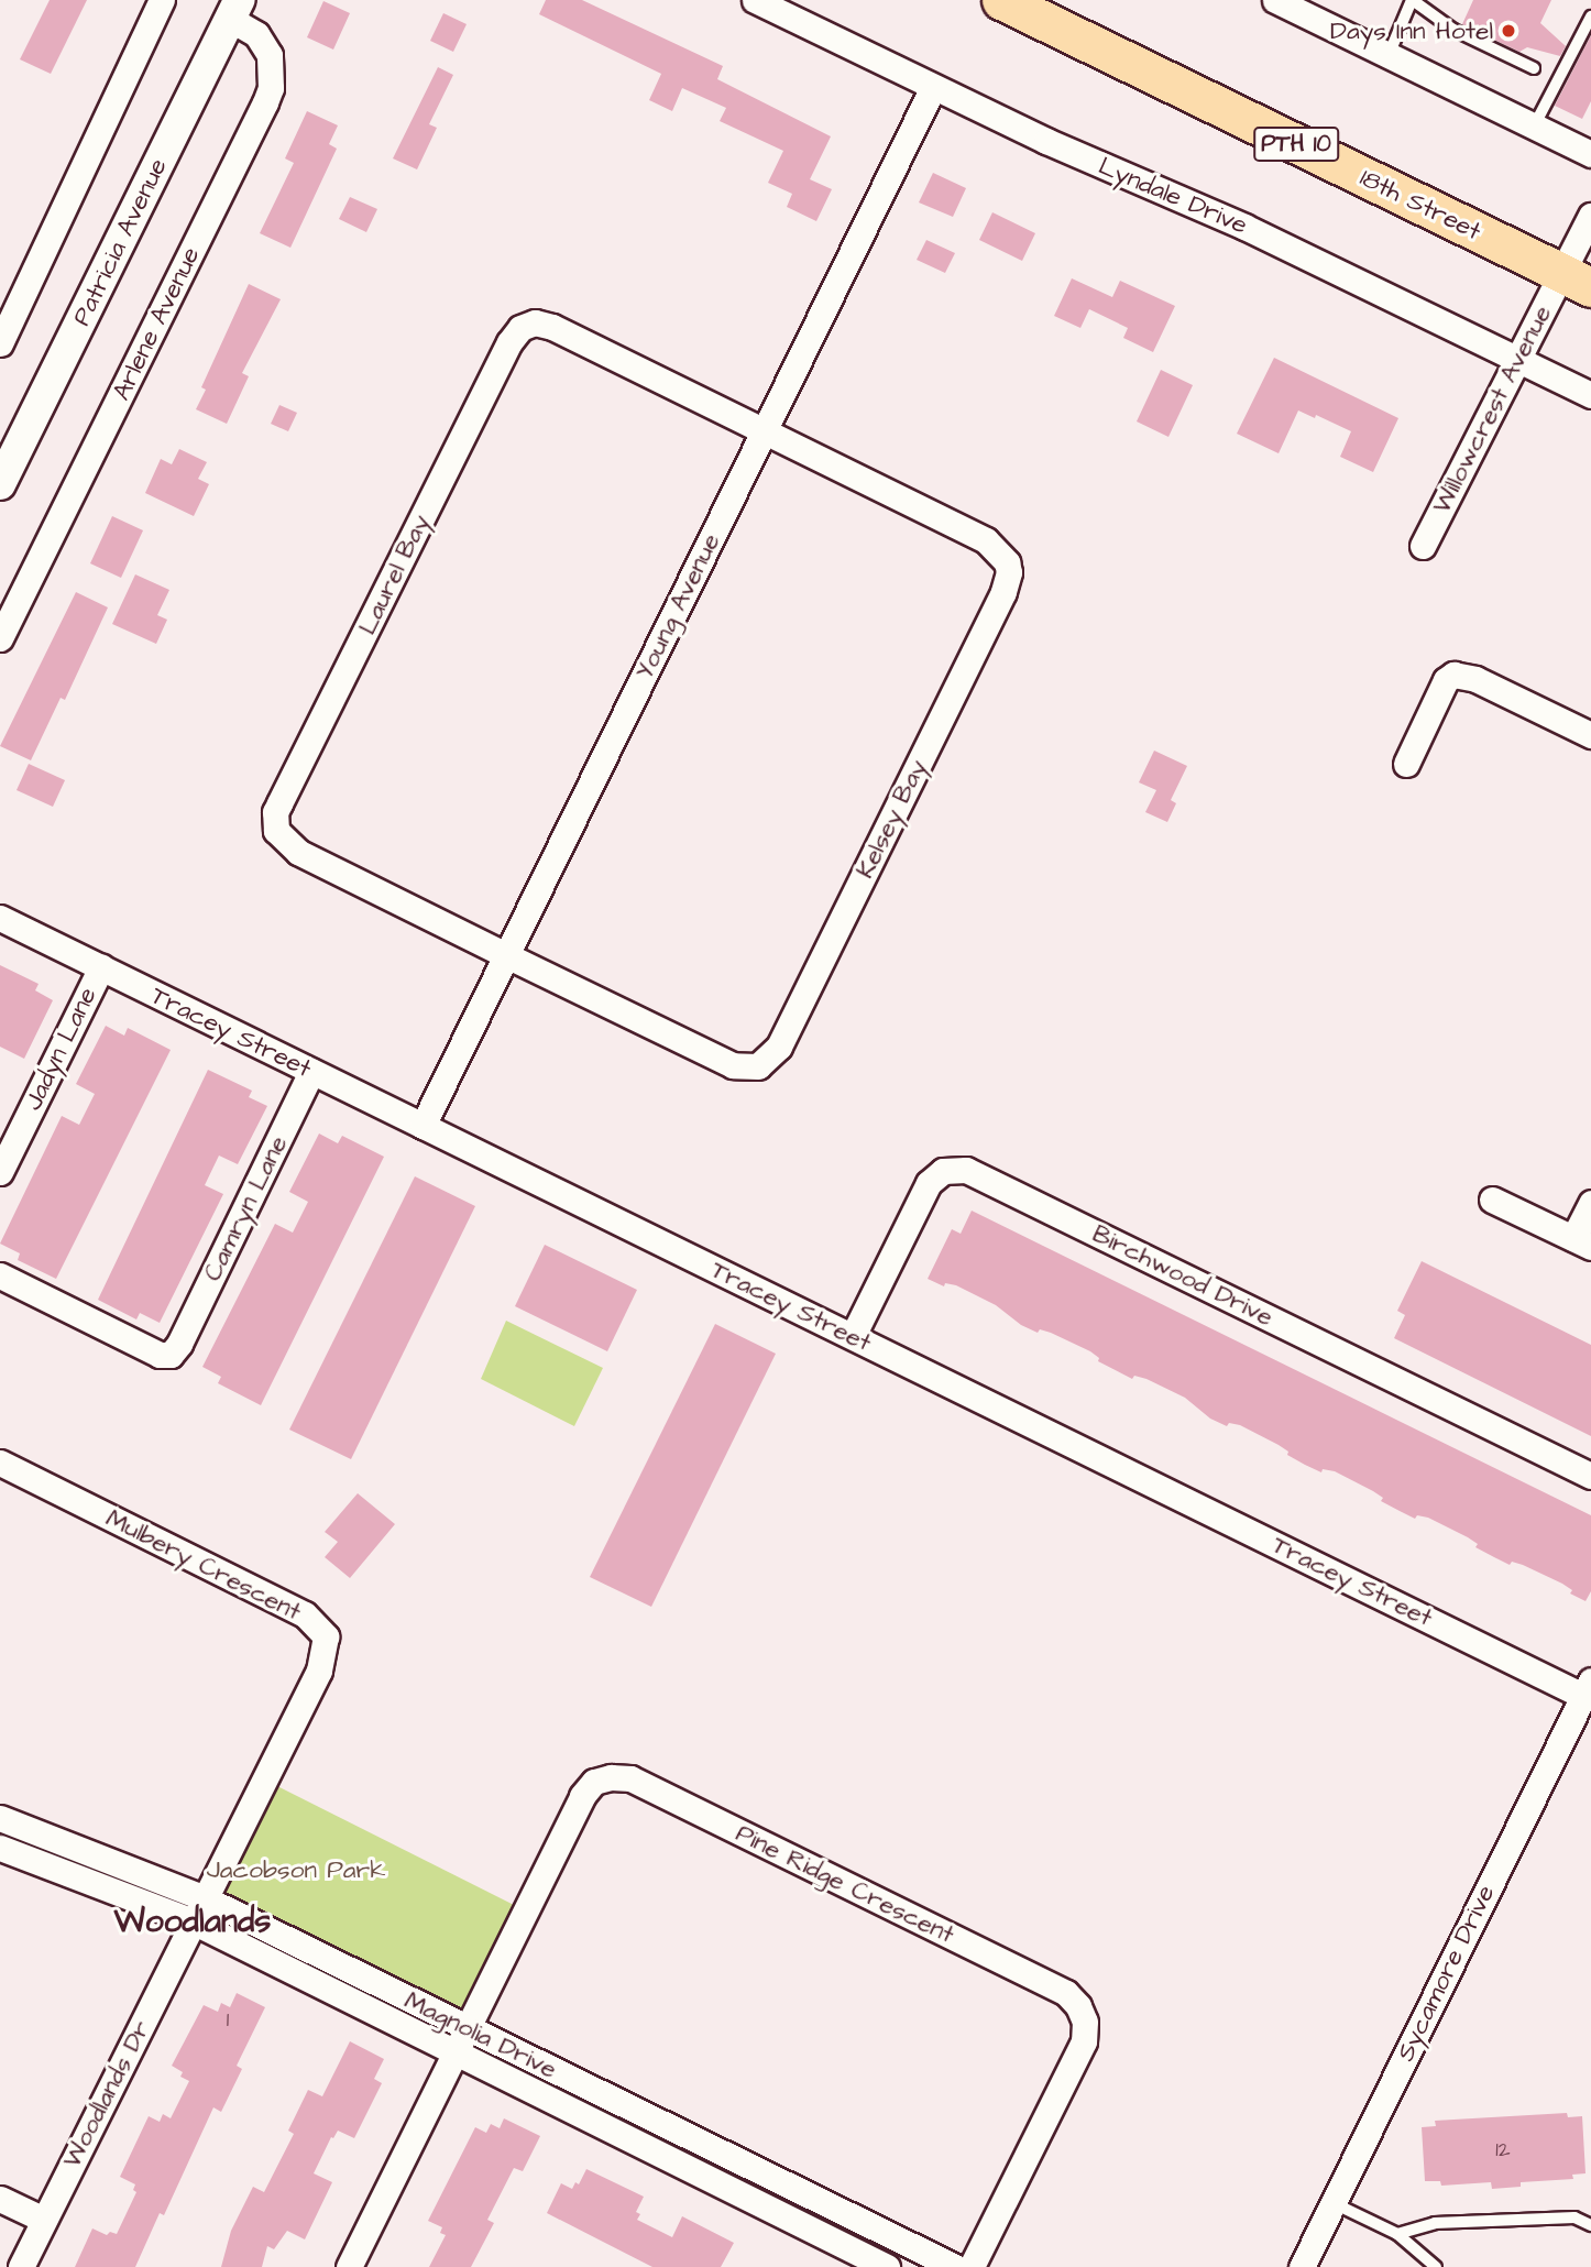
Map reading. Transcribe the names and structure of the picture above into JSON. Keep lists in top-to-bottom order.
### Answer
{
  "streets": {
    "main road": ["PTH 10", "18th Street"],
    "street": [
      "Lyndale Drive",
      "Patricia Avenue",
      "Arlene Avenue",
      "Willowcrest Avenue",
      "Laurel Bay",
      "Young Avenue",
      "Kelsey Bay",
      "Tracey Street",
      "Jadyn Lane",
      "Camryn Lane",
      "Birchwood Drive",
      "Mulbery Crescent",
      "Pine Ridge Crescent",
      "Sycamore Drive",
      "Magnolia Drive",
      "Woodlands Dr"
    ]
  },
  "crossings": [
    ["Lyndale Drive", "Willowcrest Avenue"],
    ["Lyndale Drive", "Young Avenue"],
    ["18th Street", "Willowcrest Avenue"],
    ["Patricia Avenue", "Arlene Avenue"],
    ["Laurel Bay", "Young Avenue"],
    ["Laurel Bay", "Kelsey Bay"],
    ["Young Avenue", "Kelsey Bay"],
    ["Young Avenue", "Tracey Street"],
    ["Tracey Street", "Jadyn Lane"],
    ["Tracey Street", "Camryn Lane"],
    ["Tracey Street", "Birchwood Drive"],
    ["Tracey Street", "Sycamore Drive"],
    ["Mulbery Crescent", "Magnolia Drive"],
    ["Mulbery Crescent", "Woodlands Dr"],
    ["Pine Ridge Crescent", "Magnolia Drive"],
    ["Magnolia Drive", "Woodlands Dr"]
  ],
  "districts": ["Woodlands"],
  "parks": ["Jacobson Park"],
  "places": ["Days Inn Hotel"],
  "house_numbers": ["1", "12"]
}
